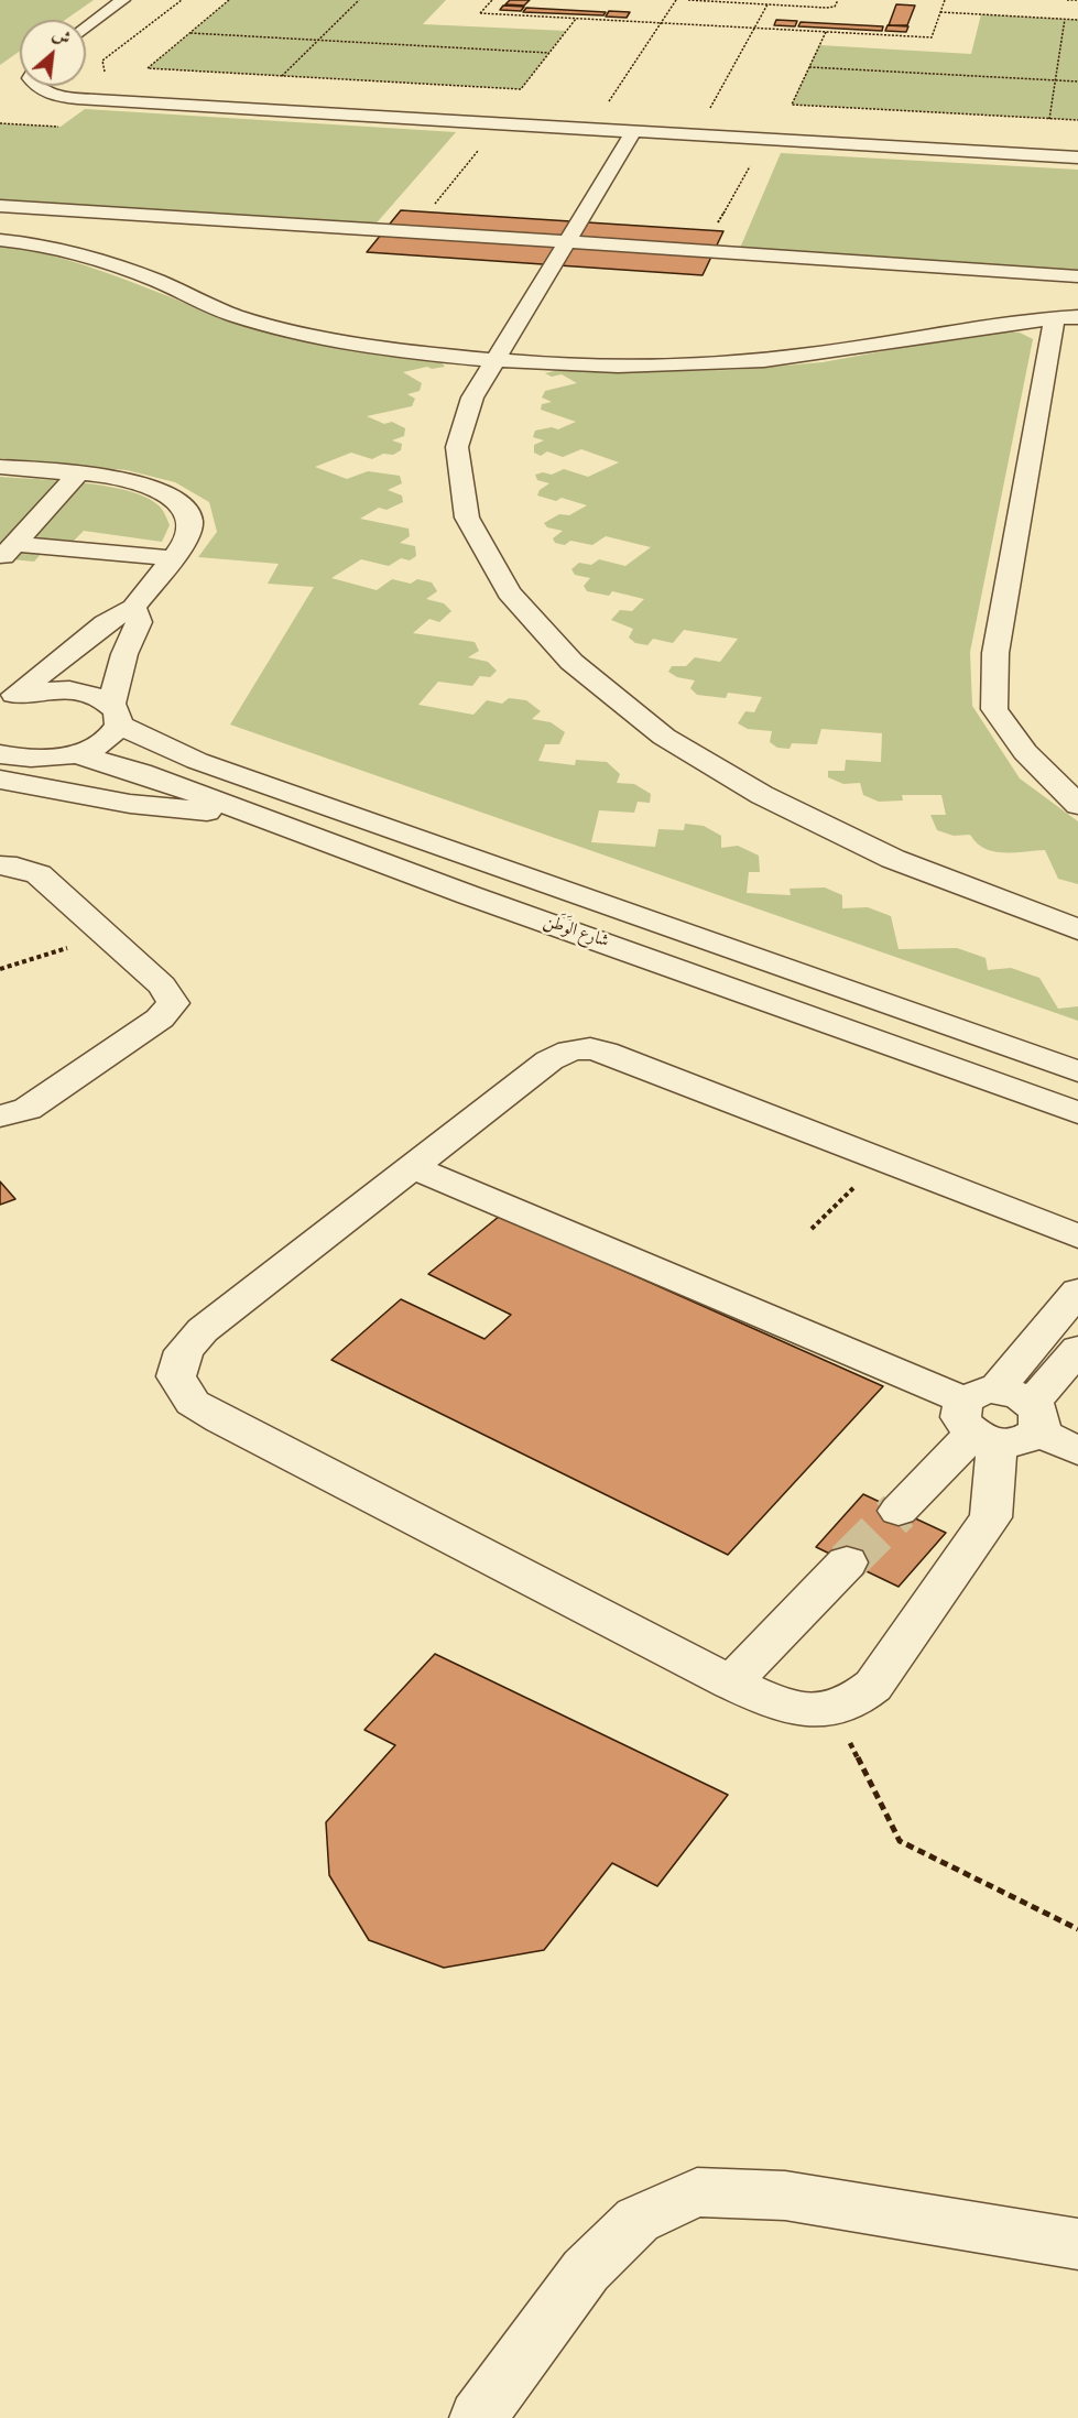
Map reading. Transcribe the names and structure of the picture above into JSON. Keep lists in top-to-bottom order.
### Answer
{
  "streets": {
    "street": ["شارع الوَطَن"]
  },
  "north": "top right"
}
